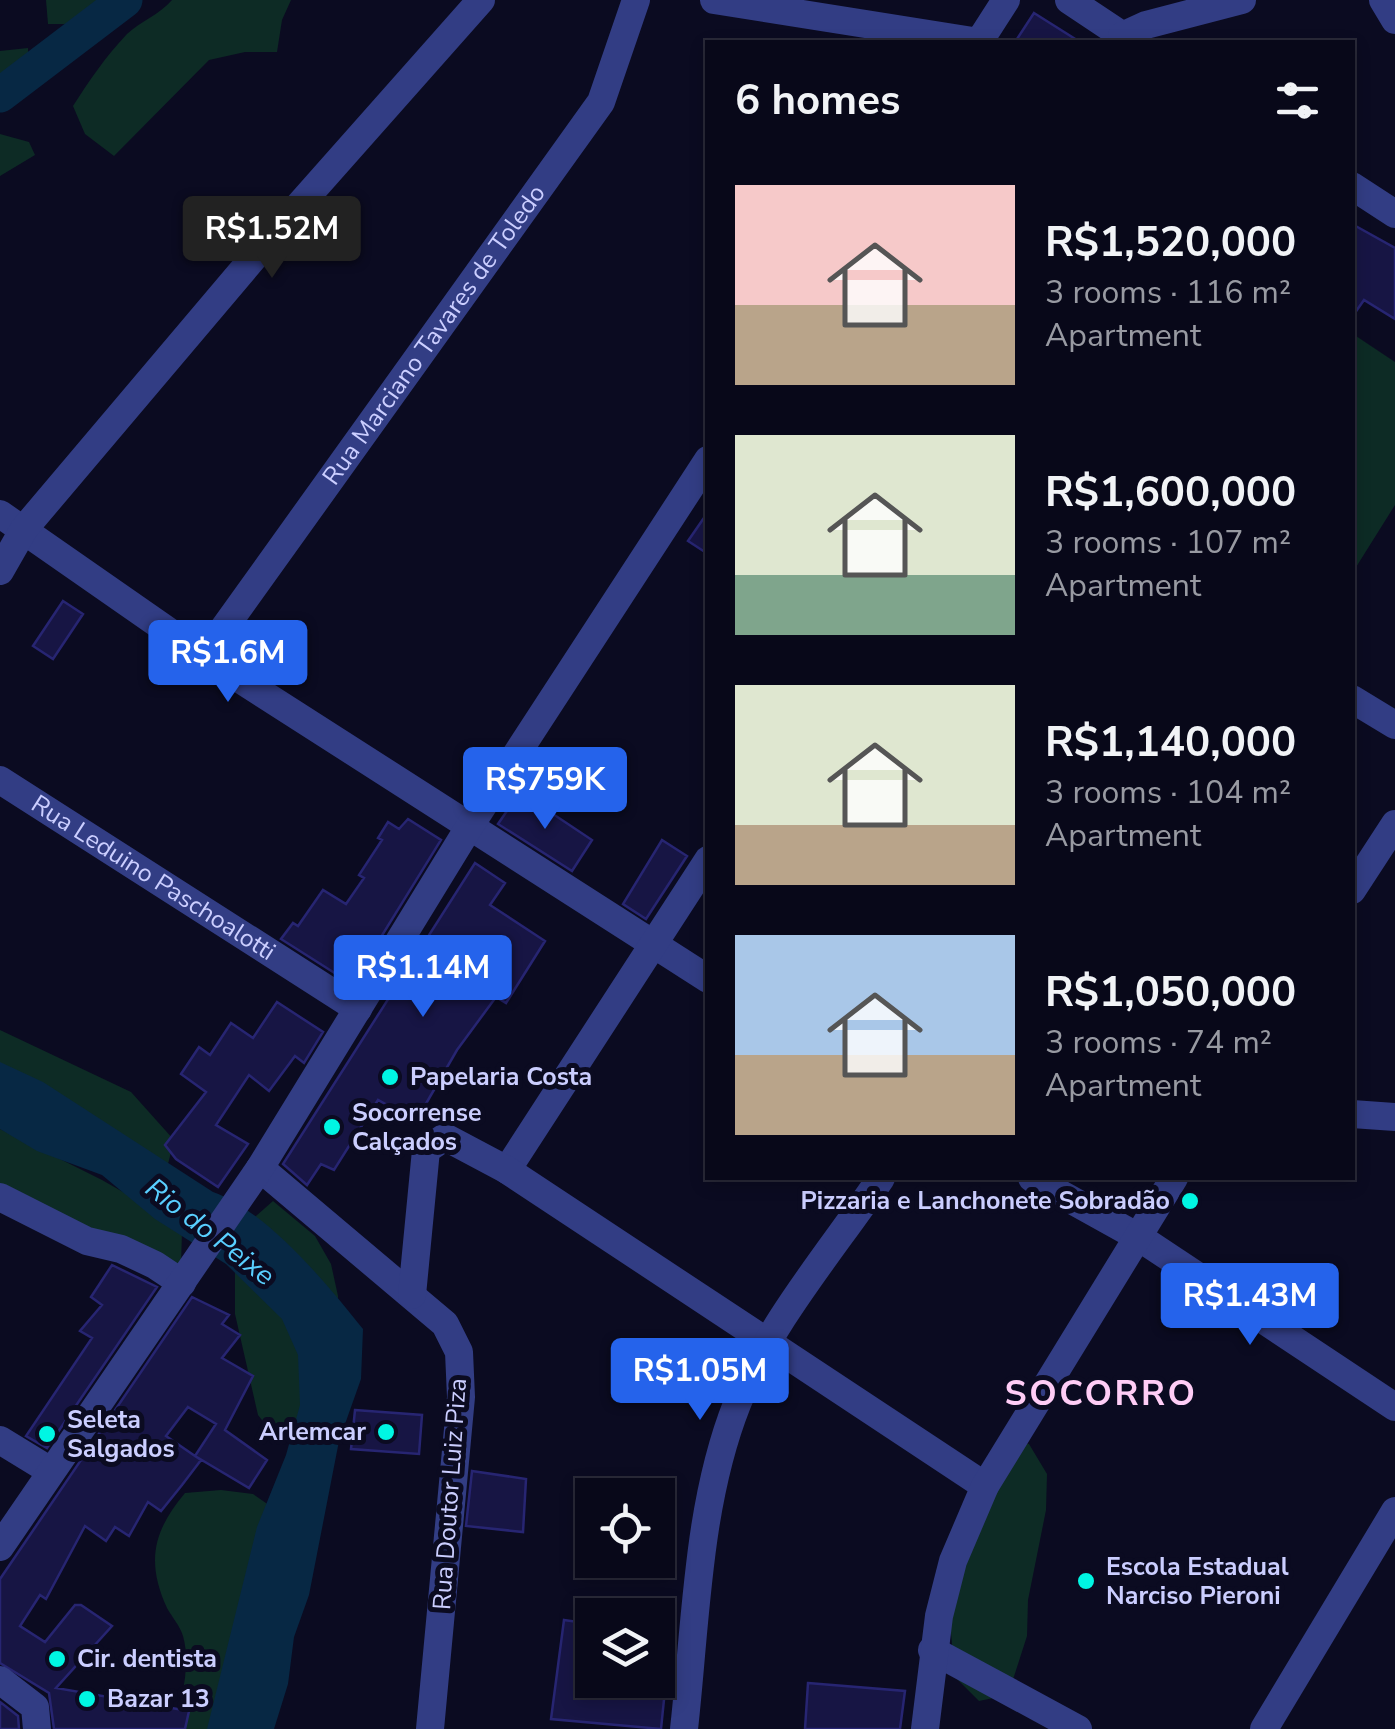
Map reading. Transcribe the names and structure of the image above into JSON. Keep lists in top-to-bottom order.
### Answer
{
  "streets": {
    "street": ["Rua Marciano Tavares de Toledo", "Rua Leduino Paschoalotti", "Rua Doutor Luiz Piza"]
  },
  "districts": ["SOCORRO"],
  "water": ["Rio do Peixe"],
  "places": [
    "Papelaria Costa",
    "Socorrense Calçados",
    "Pizzaria e Lanchonete Sobradão",
    "Arlemcar",
    "Seleta Salgados",
    "Escola Estadual Narciso Pieroni",
    "Cir. dentista",
    "Bazar 13"
  ],
  "page": {
    "heading": "6 homes",
    "list": [
      {
        "name": "R$1,520,000",
        "note": "3 rooms · 116 m² · Apartment"
      },
      {
        "name": "R$1,600,000",
        "note": "3 rooms · 107 m² · Apartment"
      },
      {
        "name": "R$1,140,000",
        "note": "3 rooms · 104 m² · Apartment"
      },
      {
        "name": "R$1,050,000",
        "note": "3 rooms · 74 m² · Apartment"
      }
    ],
    "price": [
      "R$1.52M",
      "R$1.6M",
      "R$759K",
      "R$1.14M",
      "R$1.43M",
      "R$1.05M"
    ]
  }
}
